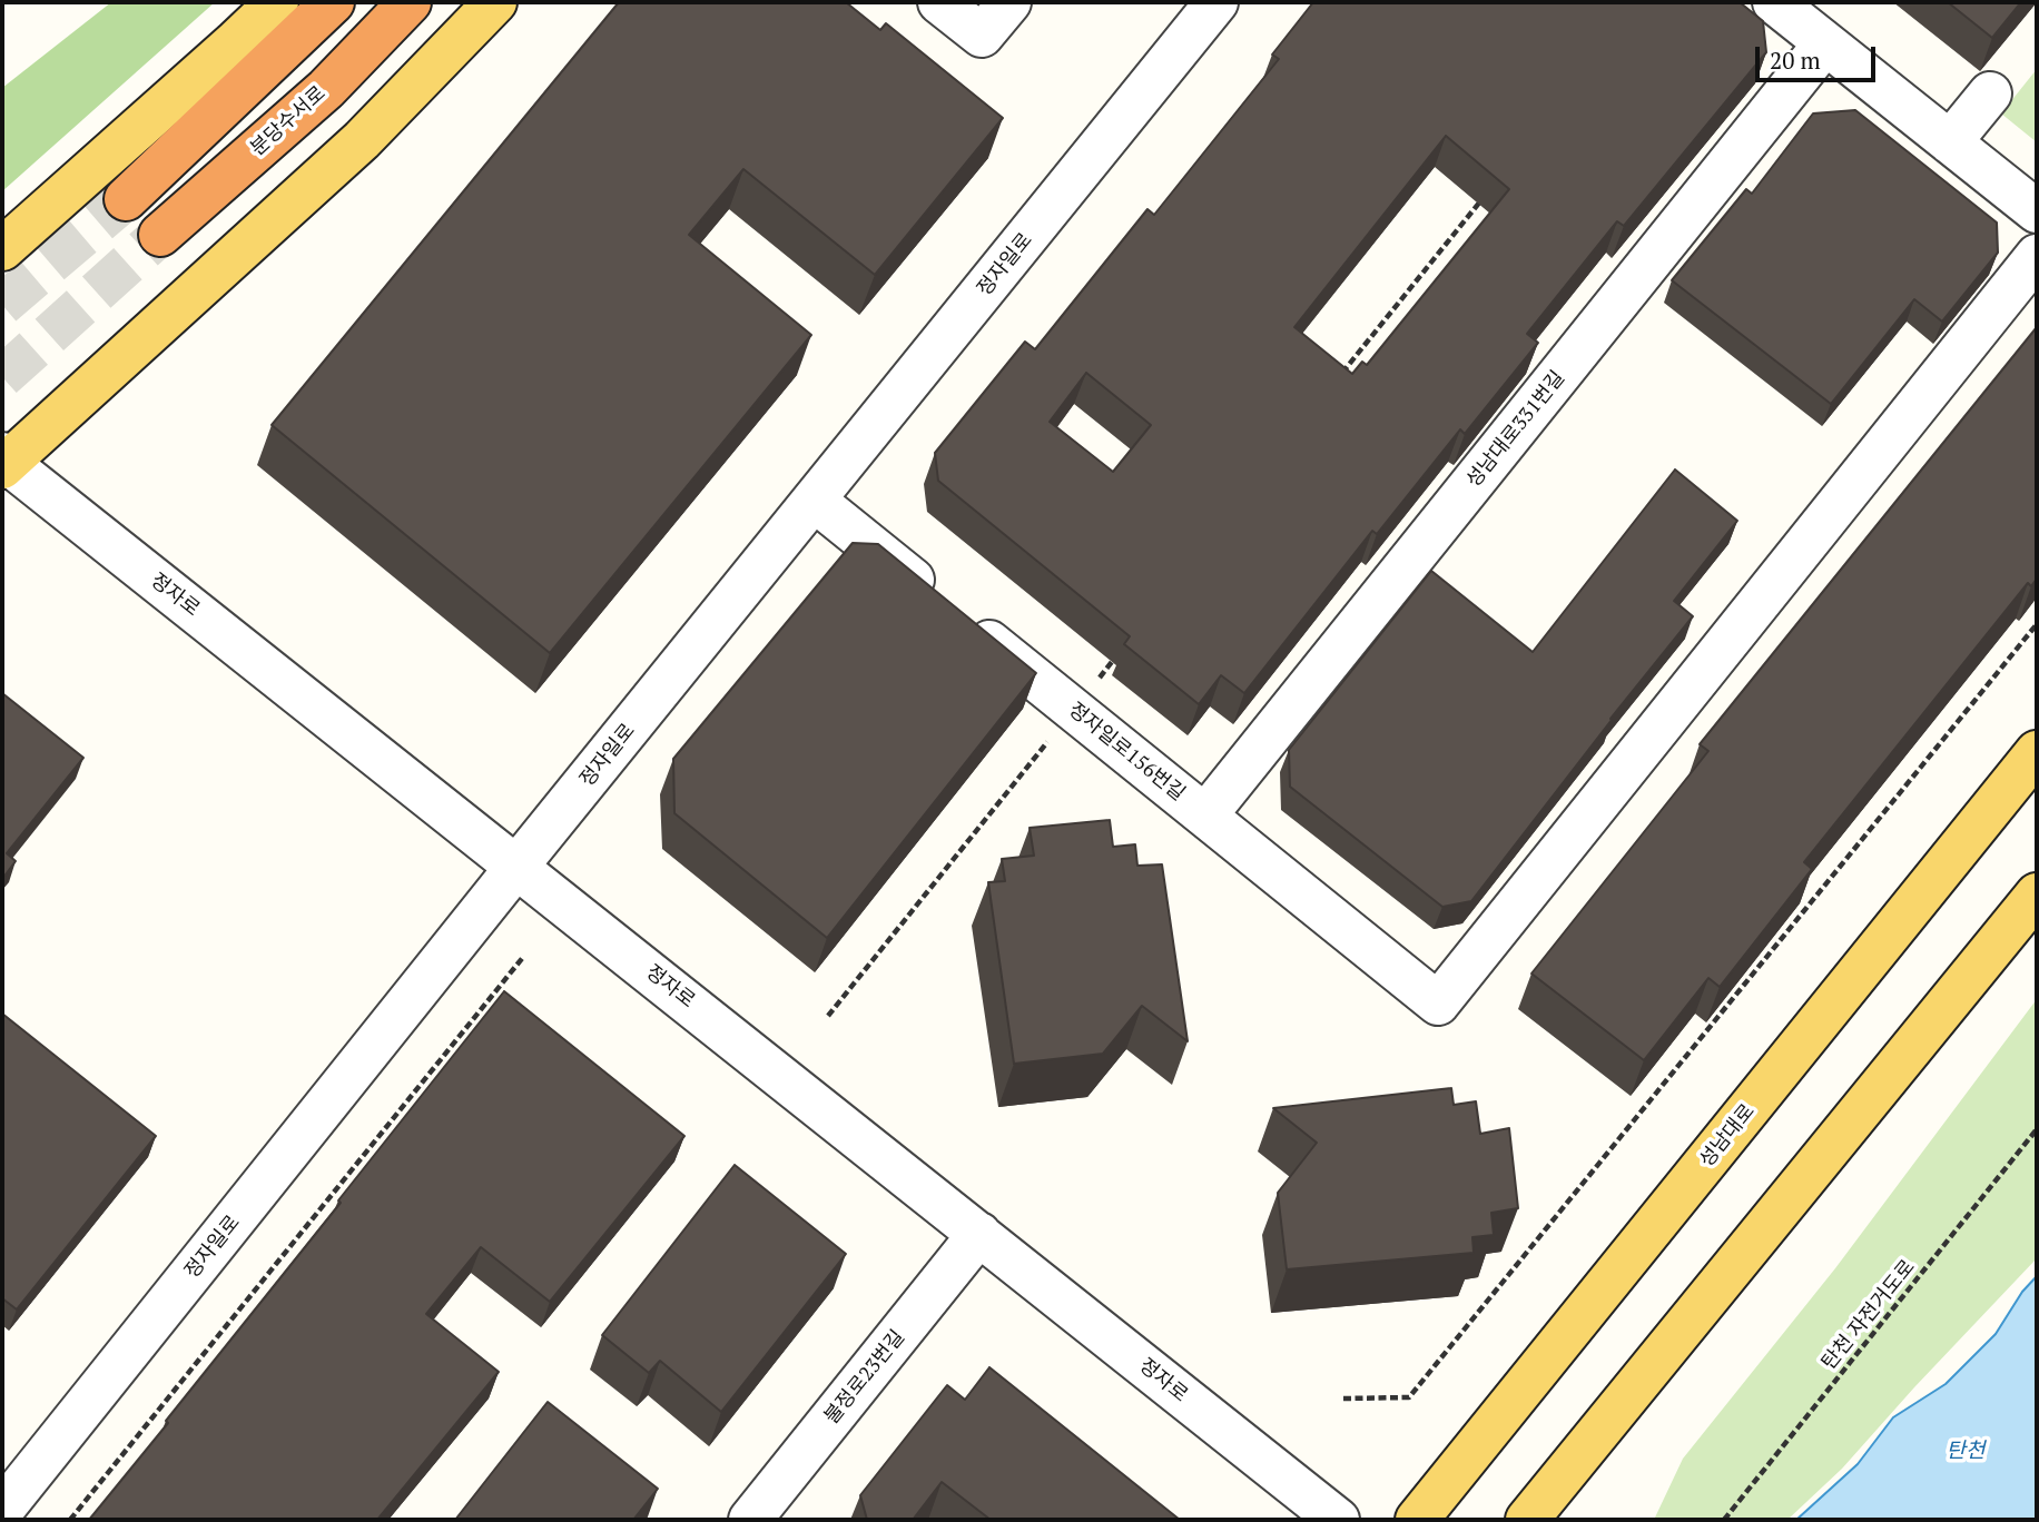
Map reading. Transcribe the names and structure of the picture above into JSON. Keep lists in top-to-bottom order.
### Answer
{
  "streets": {
    "highway": ["분당수서로"],
    "main road": ["성남대로"],
    "street": [
      "정자일로",
      "성남대로331번길",
      "정자로",
      "정자일로156번길",
      "불정로23번길"
    ],
    "path": ["탄천 자전거도로"]
  },
  "crossings": [
    ["정자일로", "정자로"],
    ["정자일로", "정자일로156번길"],
    ["성남대로331번길", "정자일로156번길"],
    ["정자로", "불정로23번길"]
  ],
  "water": ["탄천"],
  "scale_bar": "20 m"
}
